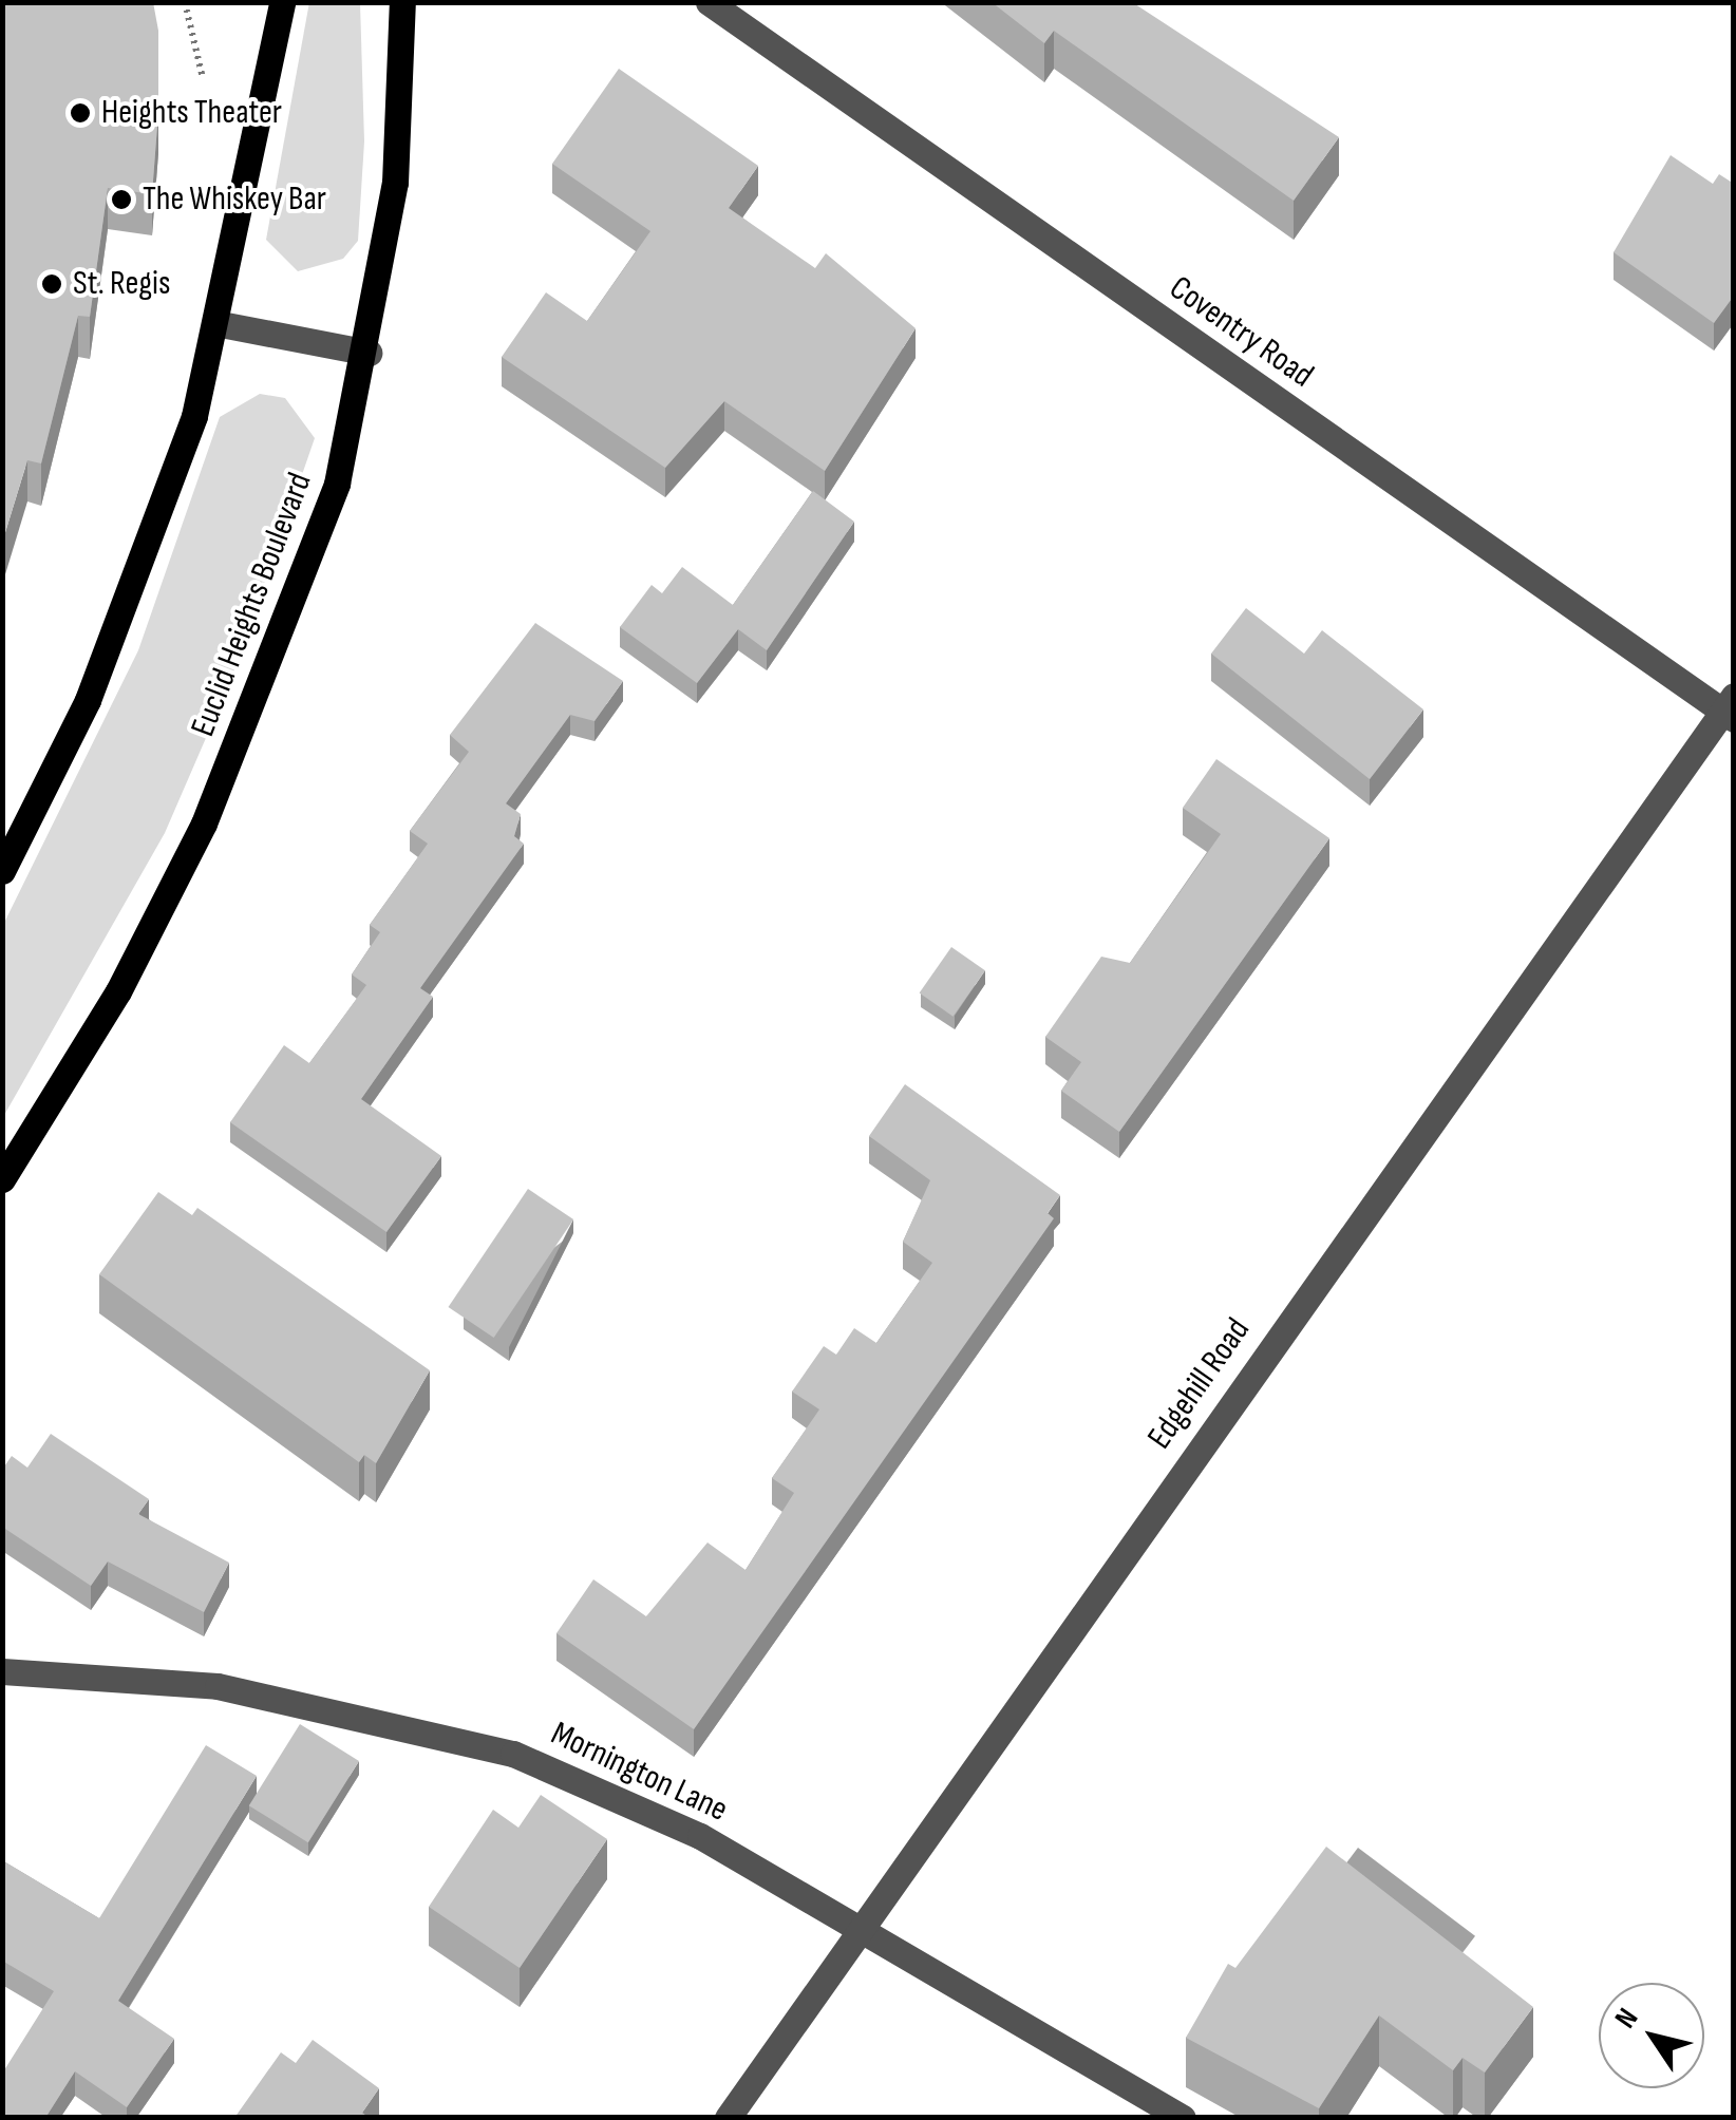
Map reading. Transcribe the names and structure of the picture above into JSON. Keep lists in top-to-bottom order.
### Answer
{
  "streets": {
    "main road": ["Euclid Heights Boulevard"],
    "street": ["Coventry Road", "Edgehill Road", "Mornington Lane"]
  },
  "crossings": [
    ["Coventry Road", "Edgehill Road"],
    ["Edgehill Road", "Mornington Lane"]
  ],
  "places": ["Heights Theater", "The Whiskey Bar", "St. Regis"],
  "north": "top left"
}
